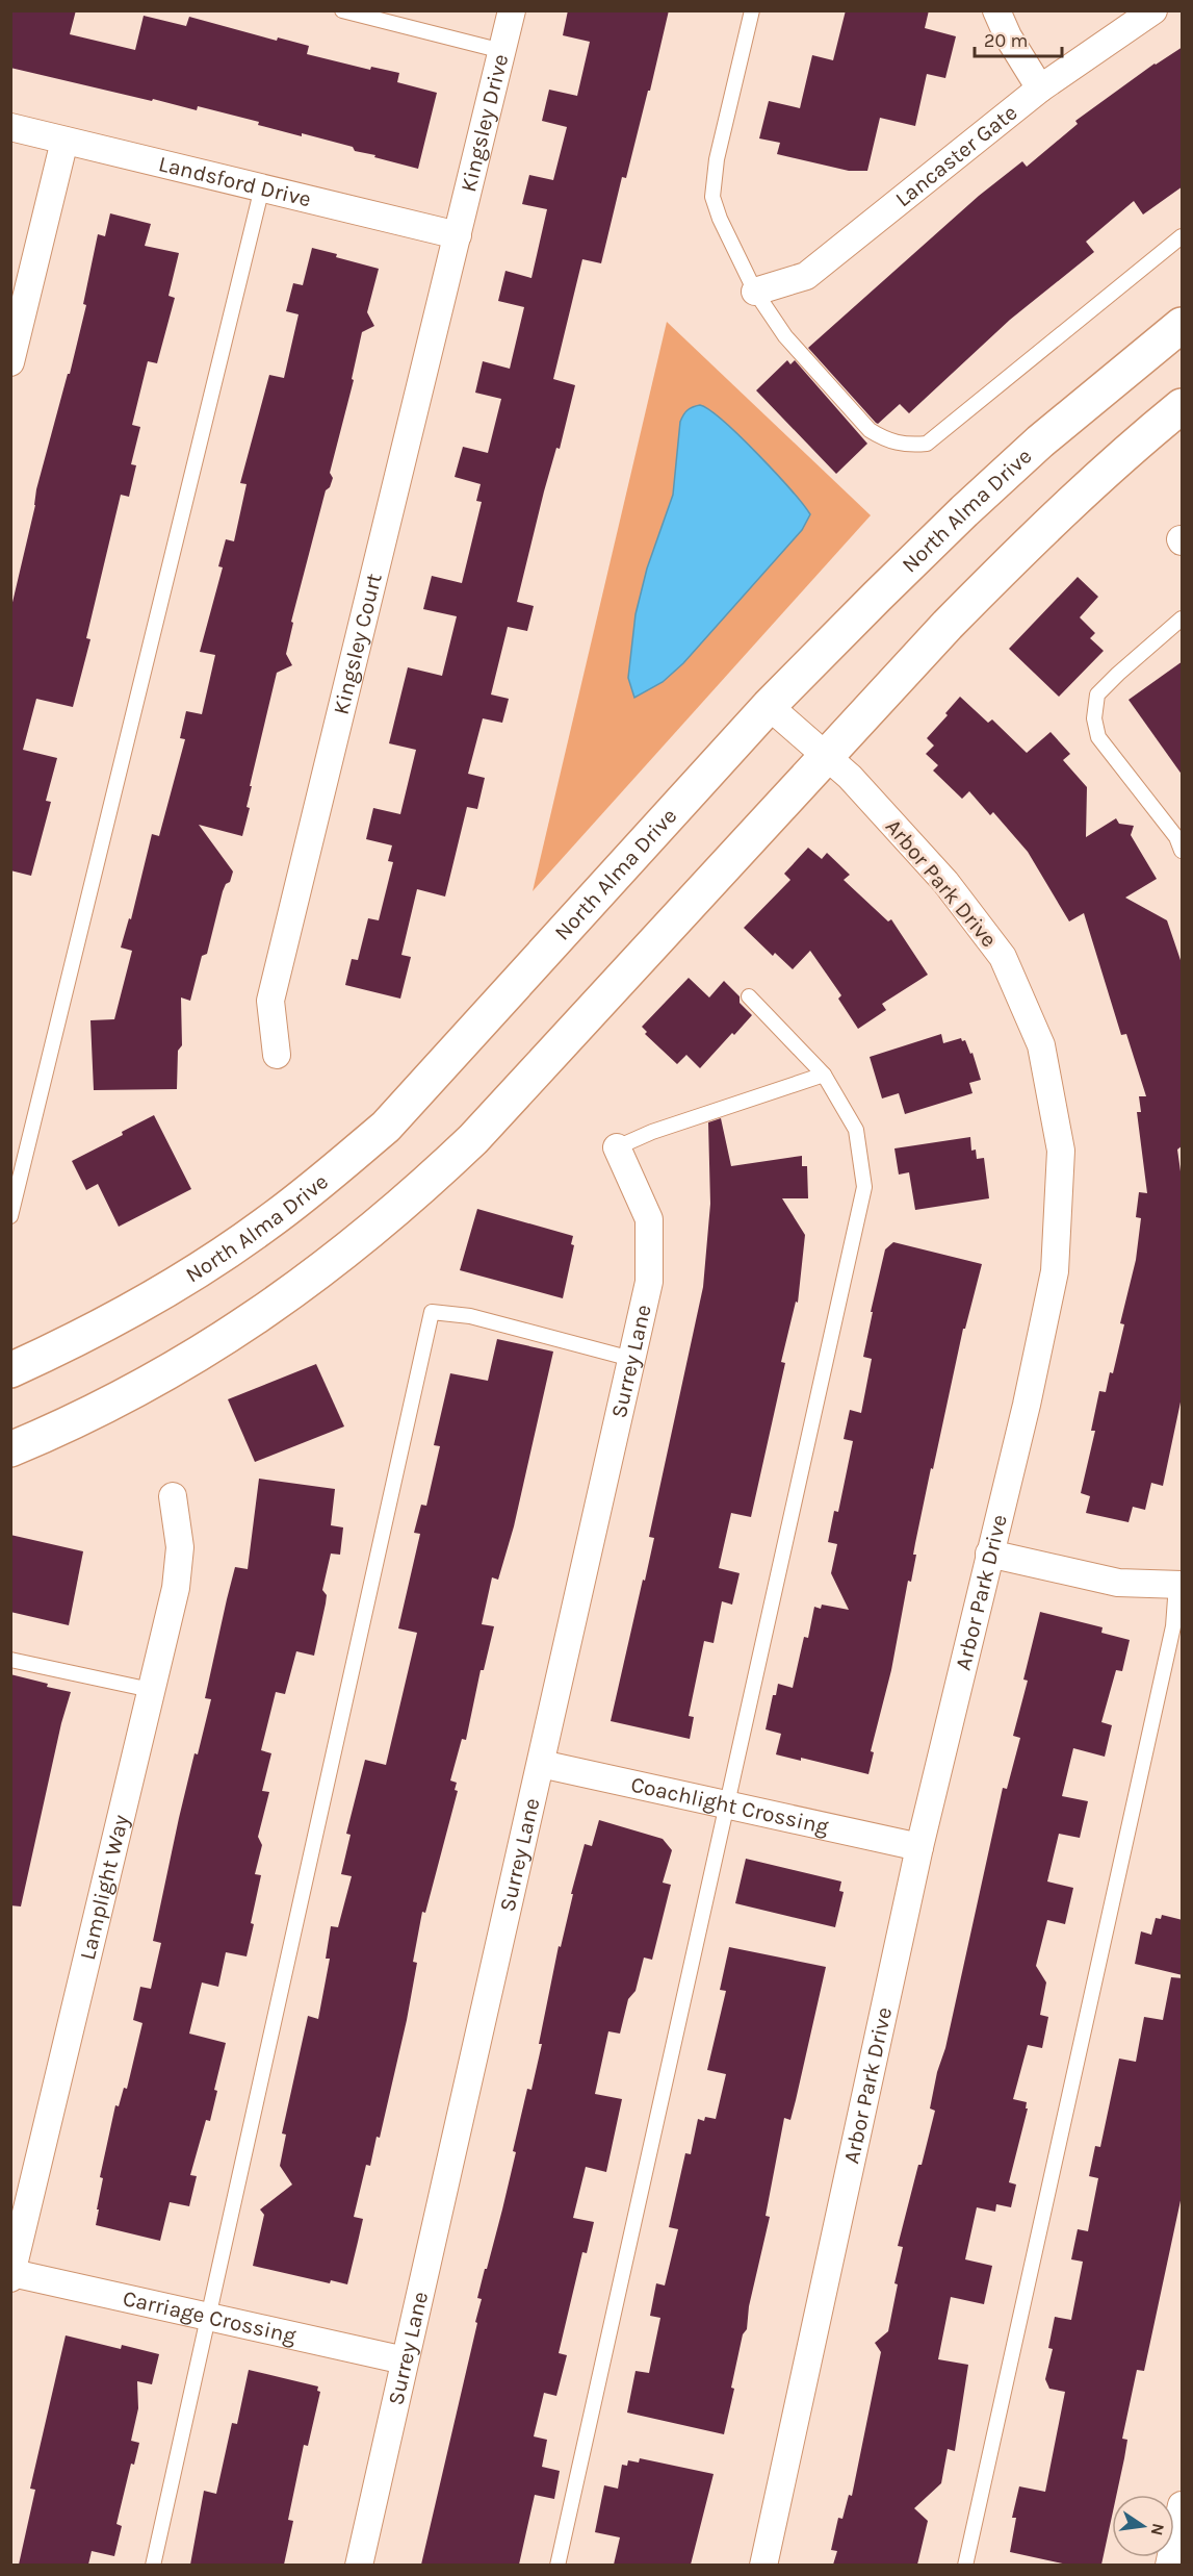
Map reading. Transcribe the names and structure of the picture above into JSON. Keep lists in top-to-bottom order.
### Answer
{
  "streets": {
    "main road": ["North Alma Drive"],
    "street": [
      "Kingsley Drive",
      "Lancaster Gate",
      "Landsford Drive",
      "Kingsley Court",
      "Arbor Park Drive",
      "Surrey Lane",
      "Coachlight Crossing",
      "Lamplight Way",
      "Carriage Crossing"
    ]
  },
  "crossings": [
    ["Kingsley Drive", "Landsford Drive"],
    ["Kingsley Drive", "Kingsley Court"],
    ["Landsford Drive", "Kingsley Court"],
    ["North Alma Drive", "Arbor Park Drive"],
    ["Arbor Park Drive", "Coachlight Crossing"],
    ["Surrey Lane", "Coachlight Crossing"],
    ["Surrey Lane", "Carriage Crossing"],
    ["Lamplight Way", "Carriage Crossing"]
  ],
  "scale_bar": "20 m",
  "north": "right"
}
